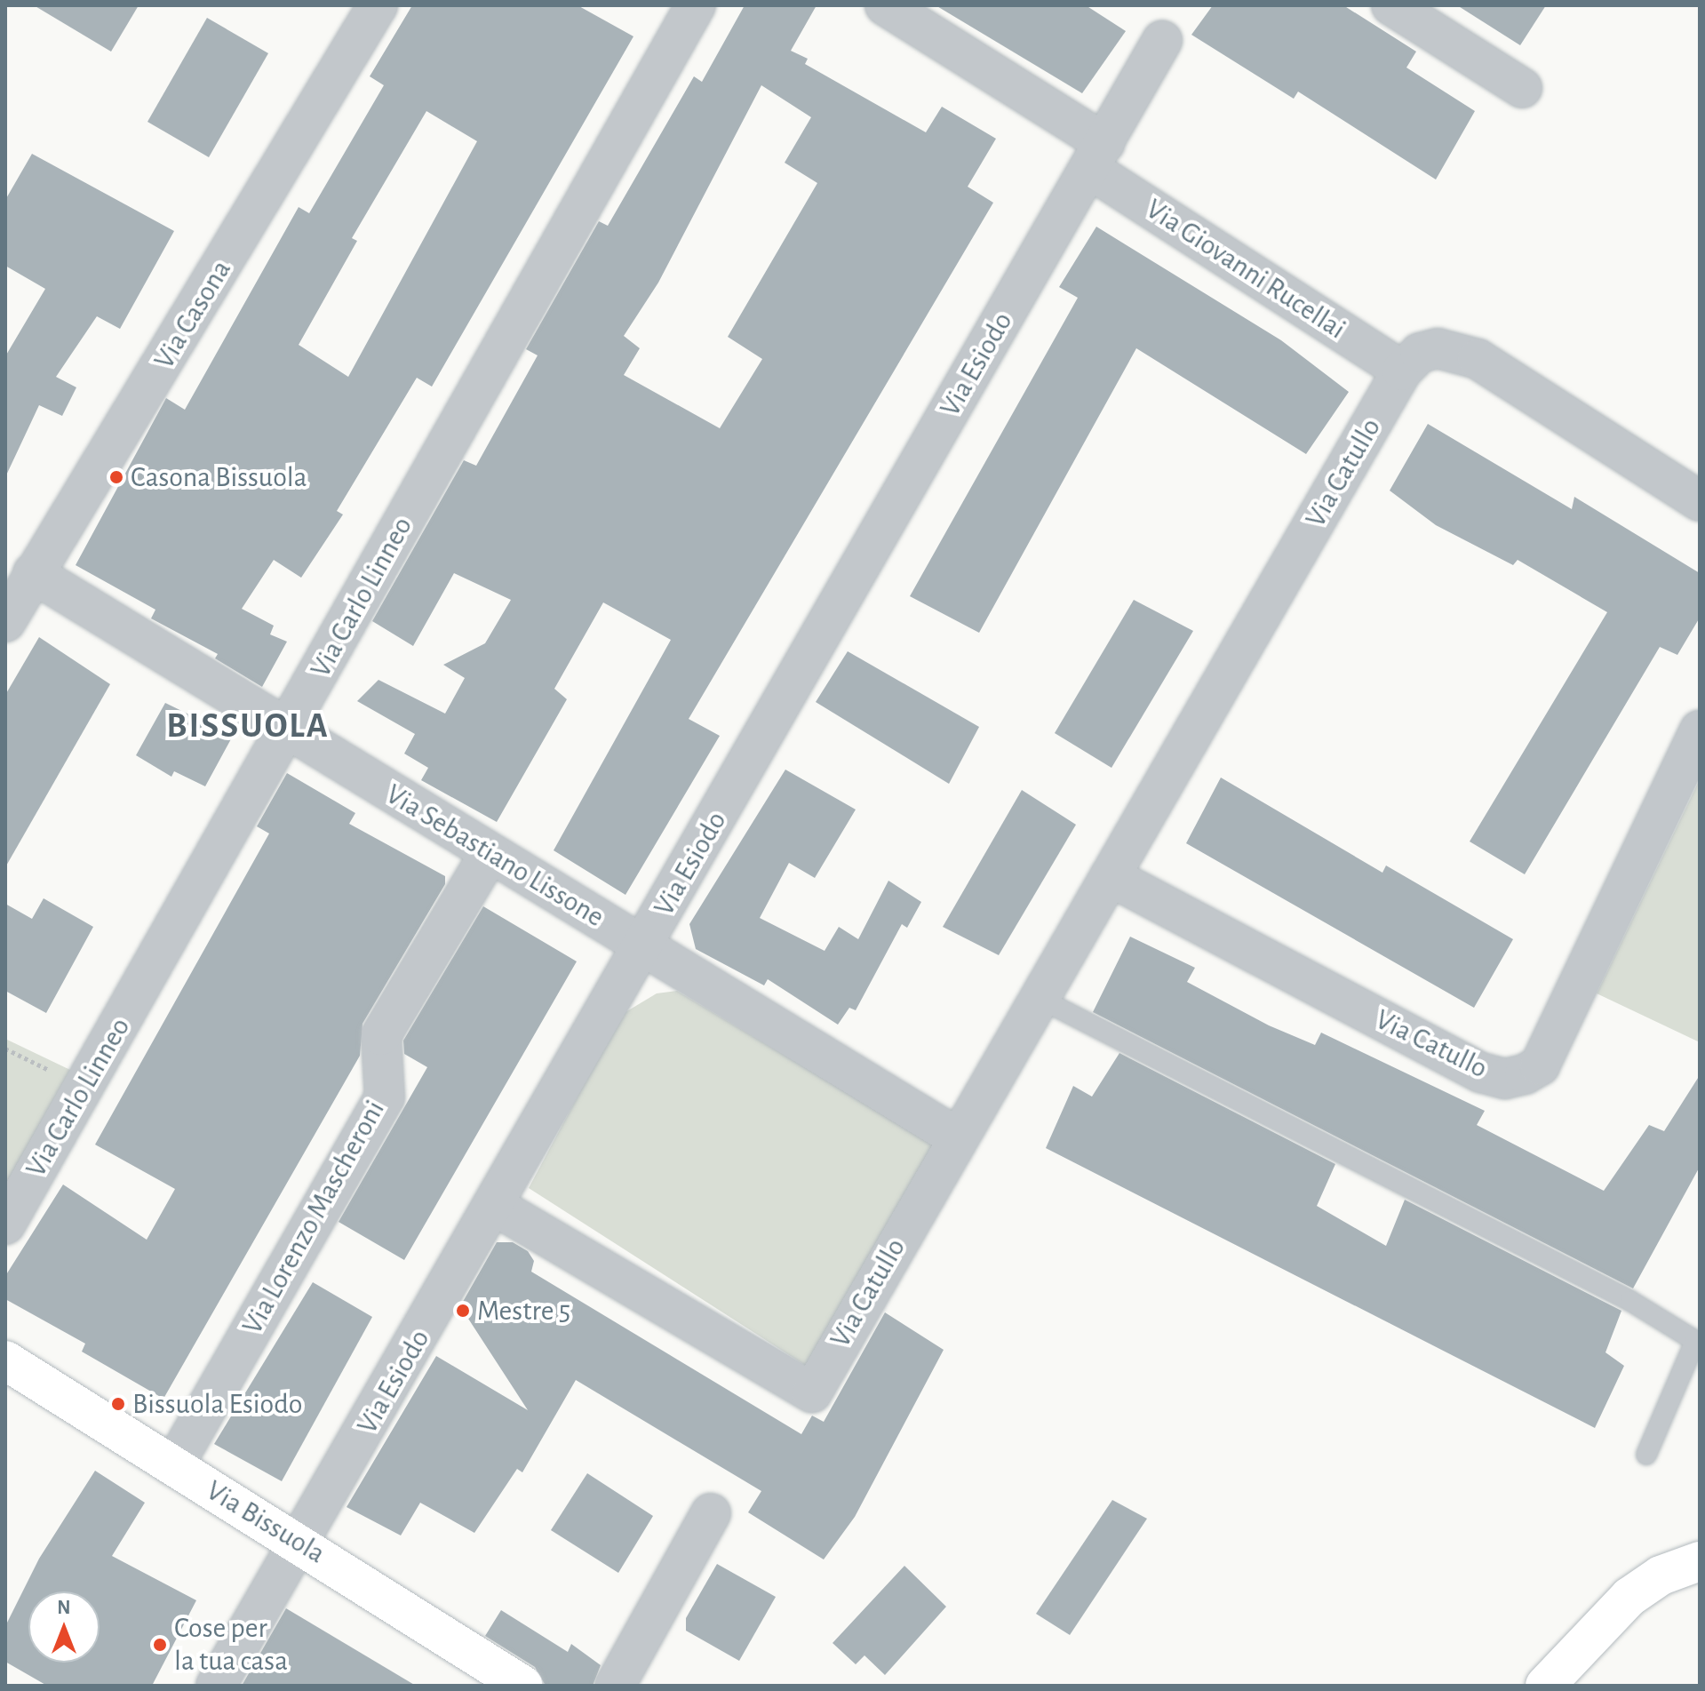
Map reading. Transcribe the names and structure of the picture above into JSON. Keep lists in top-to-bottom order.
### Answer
{
  "streets": {
    "street": [
      "Via Giovanni Rucellai",
      "Via Casona",
      "Via Esiodo",
      "Via Catullo",
      "Via Carlo Linneo",
      "Via Sebastiano Lissone",
      "Via Lorenzo Mascheroni",
      "Via Bissuola"
    ]
  },
  "crossings": [
    ["Via Giovanni Rucellai", "Via Esiodo"],
    ["Via Giovanni Rucellai", "Via Catullo"],
    ["Via Casona", "Via Sebastiano Lissone"],
    ["Via Esiodo", "Via Catullo"],
    ["Via Esiodo", "Via Sebastiano Lissone"],
    ["Via Esiodo", "Via Bissuola"],
    ["Via Catullo", "Via Sebastiano Lissone"],
    ["Via Carlo Linneo", "Via Sebastiano Lissone"],
    ["Via Sebastiano Lissone", "Via Lorenzo Mascheroni"],
    ["Via Lorenzo Mascheroni", "Via Bissuola"]
  ],
  "districts": ["BISSUOLA"],
  "places": [
    "Casona Bissuola",
    "Mestre 5",
    "Bissuola Esiodo",
    "Cose per la tua casa"
  ],
  "north": "top"
}
